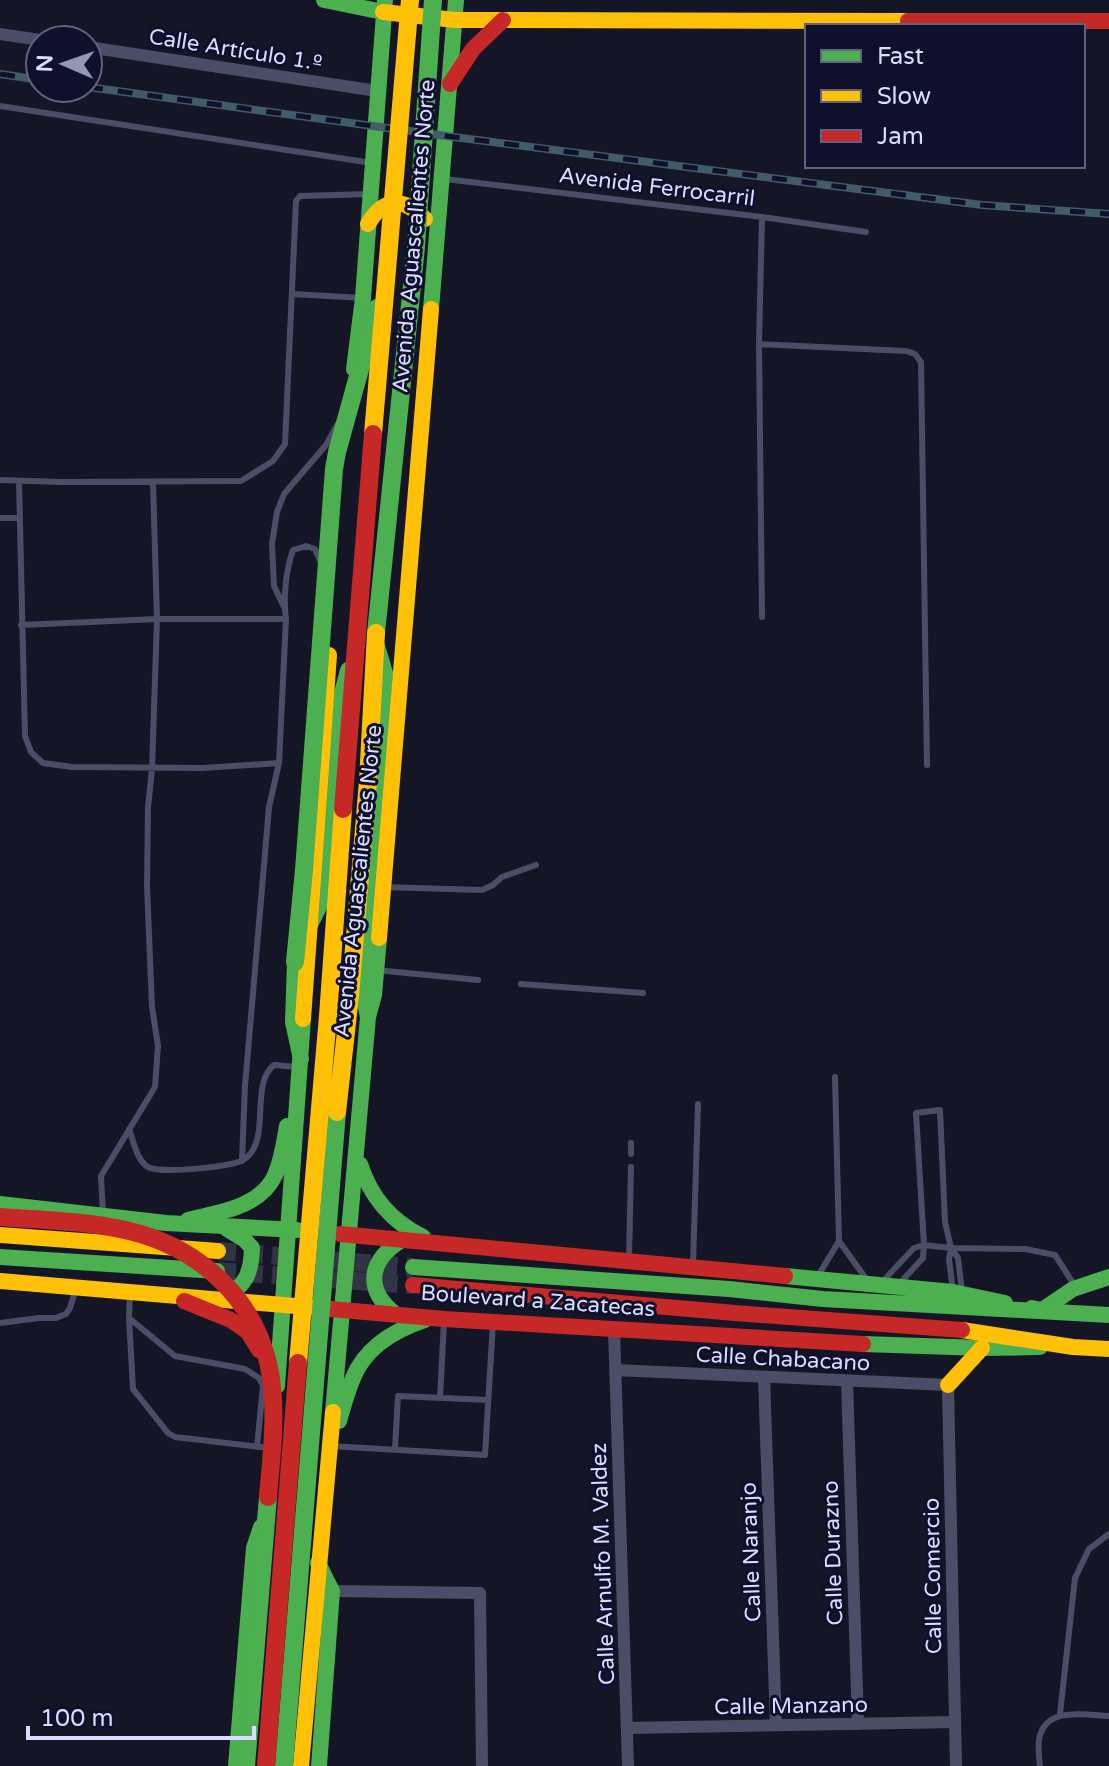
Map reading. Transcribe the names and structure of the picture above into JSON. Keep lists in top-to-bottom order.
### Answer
{
  "streets": {
    "main road": ["Avenida Aguascalientes Norte", "Boulevard a Zacatecas"],
    "street": [
      "Calle Artículo 1.º",
      "Calle Chabacano",
      "Calle Naranjo",
      "Calle Durazno",
      "Calle Arnulfo M. Valdez",
      "Calle Comercio",
      "Calle Manzano"
    ],
    "lane": ["Avenida Ferrocarril"]
  },
  "crossings": [
    ["Calle Artículo 1.º", "Avenida Aguascalientes Norte"],
    ["Avenida Ferrocarril", "Avenida Aguascalientes Norte"],
    ["Avenida Aguascalientes Norte", "Boulevard a Zacatecas"],
    ["Boulevard a Zacatecas", "Calle Arnulfo M. Valdez"],
    ["Calle Chabacano", "Calle Naranjo"],
    ["Calle Chabacano", "Calle Durazno"],
    ["Calle Chabacano", "Calle Arnulfo M. Valdez"],
    ["Calle Chabacano", "Calle Comercio"],
    ["Calle Naranjo", "Calle Manzano"],
    ["Calle Durazno", "Calle Manzano"],
    ["Calle Arnulfo M. Valdez", "Calle Manzano"],
    ["Calle Comercio", "Calle Manzano"]
  ],
  "legend": ["Fast", "Slow", "Jam"],
  "scale_bar": "100 m",
  "north": "left"
}
